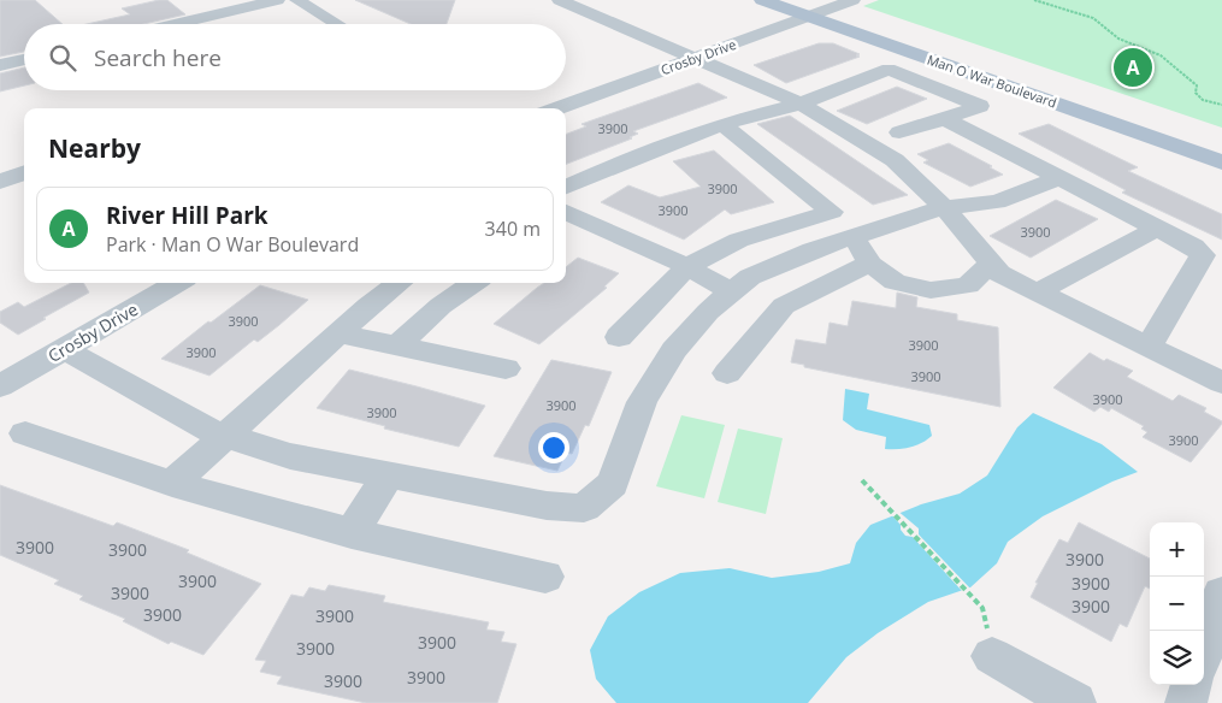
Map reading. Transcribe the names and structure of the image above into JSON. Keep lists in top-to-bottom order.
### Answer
{
  "streets": {
    "main road": ["Man O War Boulevard"],
    "street": ["Crosby Drive"]
  },
  "crossings": [
    ["Crosby Drive", "Man O War Boulevard"]
  ],
  "house_numbers": [
    "3900",
    "3900",
    "3900",
    "3900",
    "3900",
    "3900",
    "3900",
    "3900",
    "3900",
    "3900",
    "3900",
    "3900",
    "3900",
    "3900",
    "3900",
    "3900",
    "3900",
    "3900",
    "3900",
    "3900",
    "3900",
    "3900",
    "3900",
    "3900",
    "3900"
  ],
  "page": {
    "search": "Search here",
    "pins": "A",
    "heading": "Nearby",
    "list": [
      {
        "mark": "A",
        "name": "River Hill Park",
        "note": "Park · Man O War Boulevard",
        "value": "340 m"
      }
    ],
    "map_buttons": ["+", "−"]
  }
}
